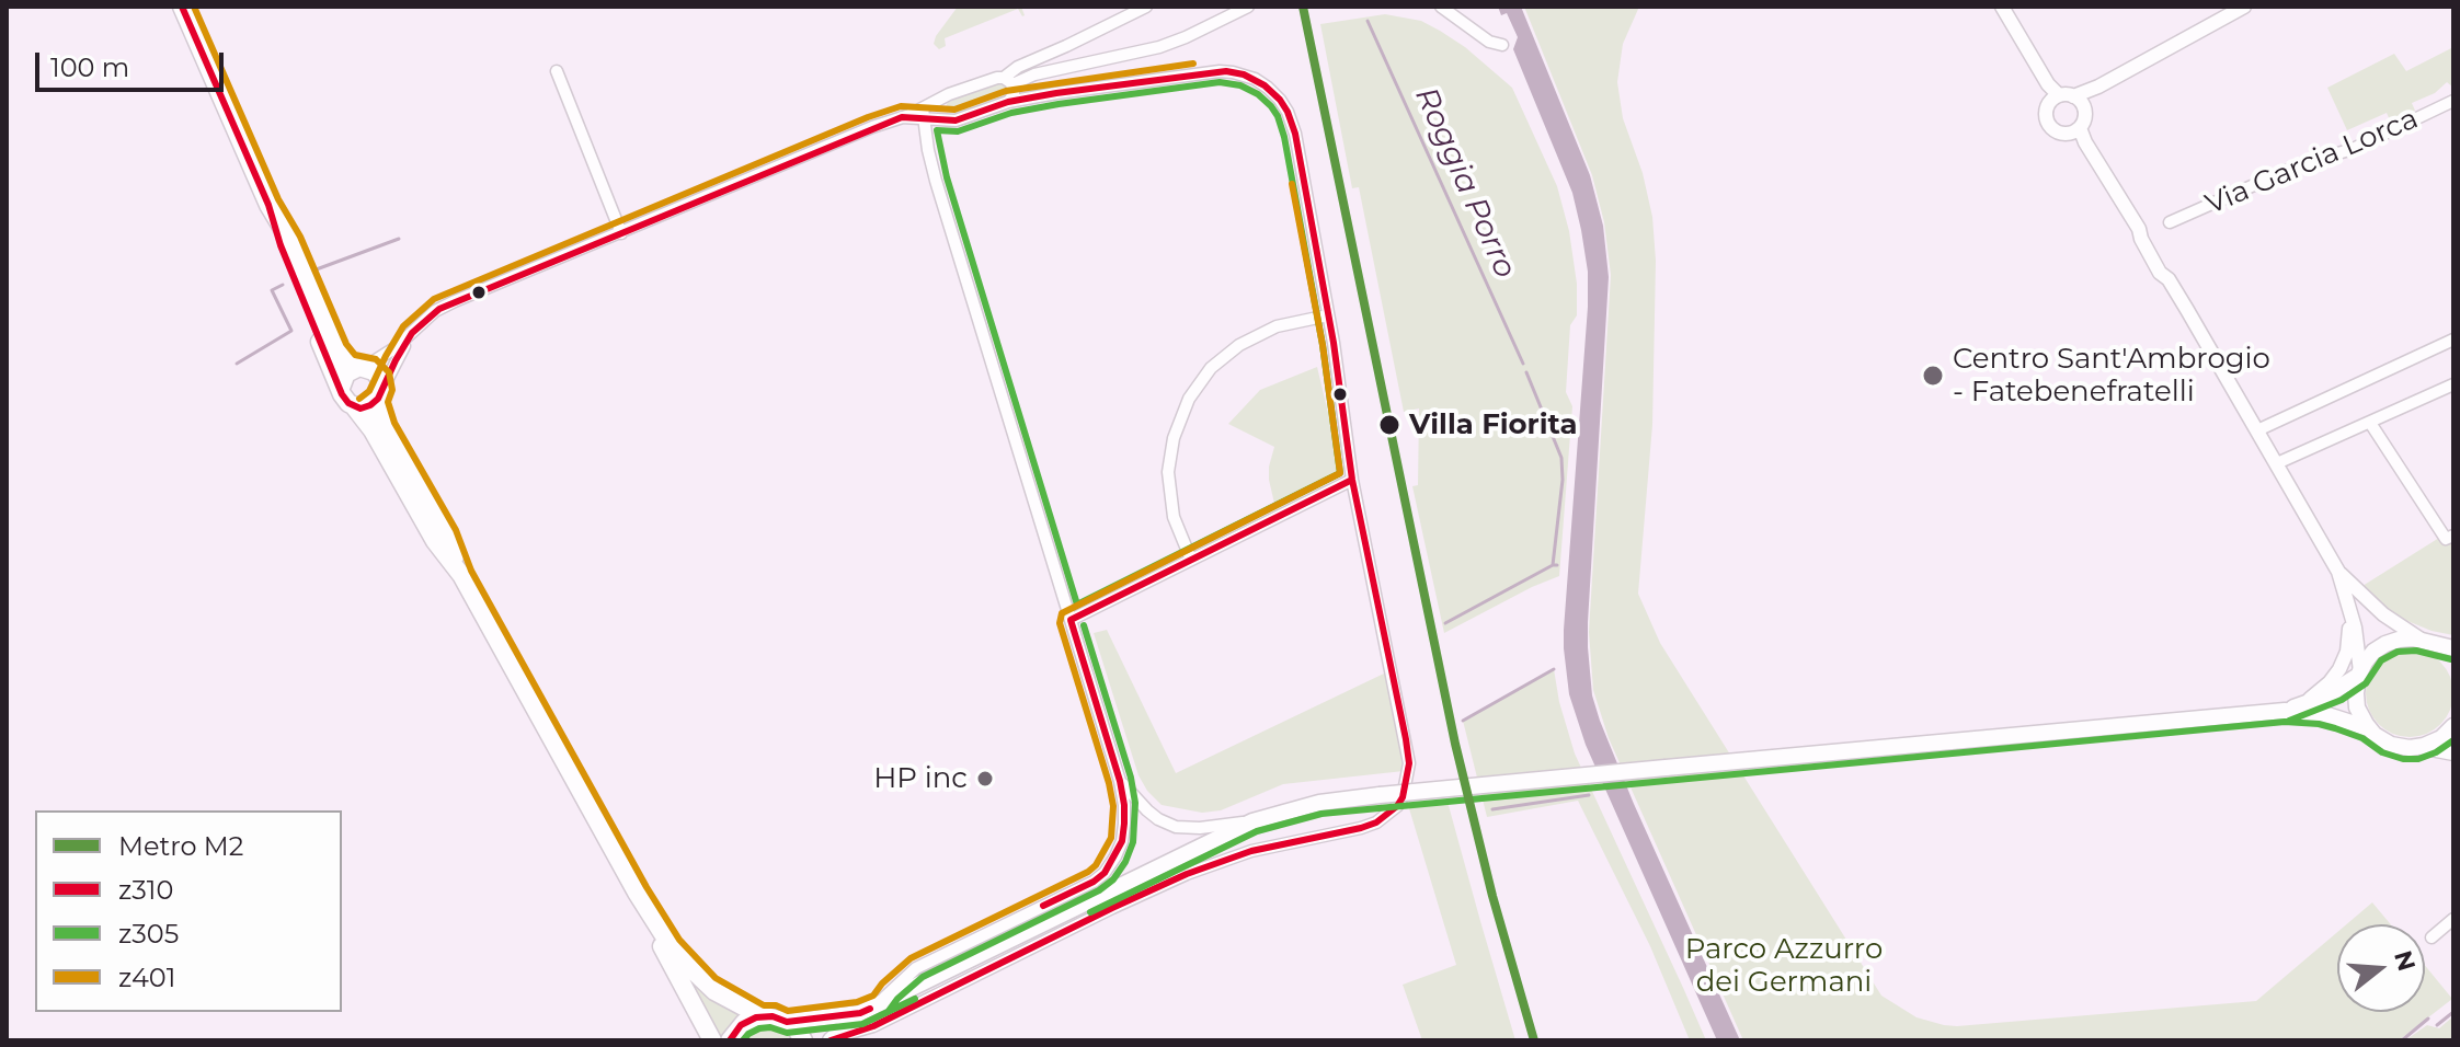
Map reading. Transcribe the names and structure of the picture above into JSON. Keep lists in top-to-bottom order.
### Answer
{
  "streets": {
    "street": ["Via Garcia Lorca"]
  },
  "water": ["Roggia Porro"],
  "parks": ["Parco Azzurro dei Germani"],
  "places": ["Centro Sant'Ambrogio - Fatebenefratelli", "Villa Fiorita", "HP inc"],
  "lines": [
    "metro line M2",
    "transit line z310",
    "transit line z401",
    "transit line z305"
  ],
  "legend": [
    "Metro M2",
    "z310",
    "z305",
    "z401"
  ],
  "scale_bar": "100 m",
  "north": "right"
}
